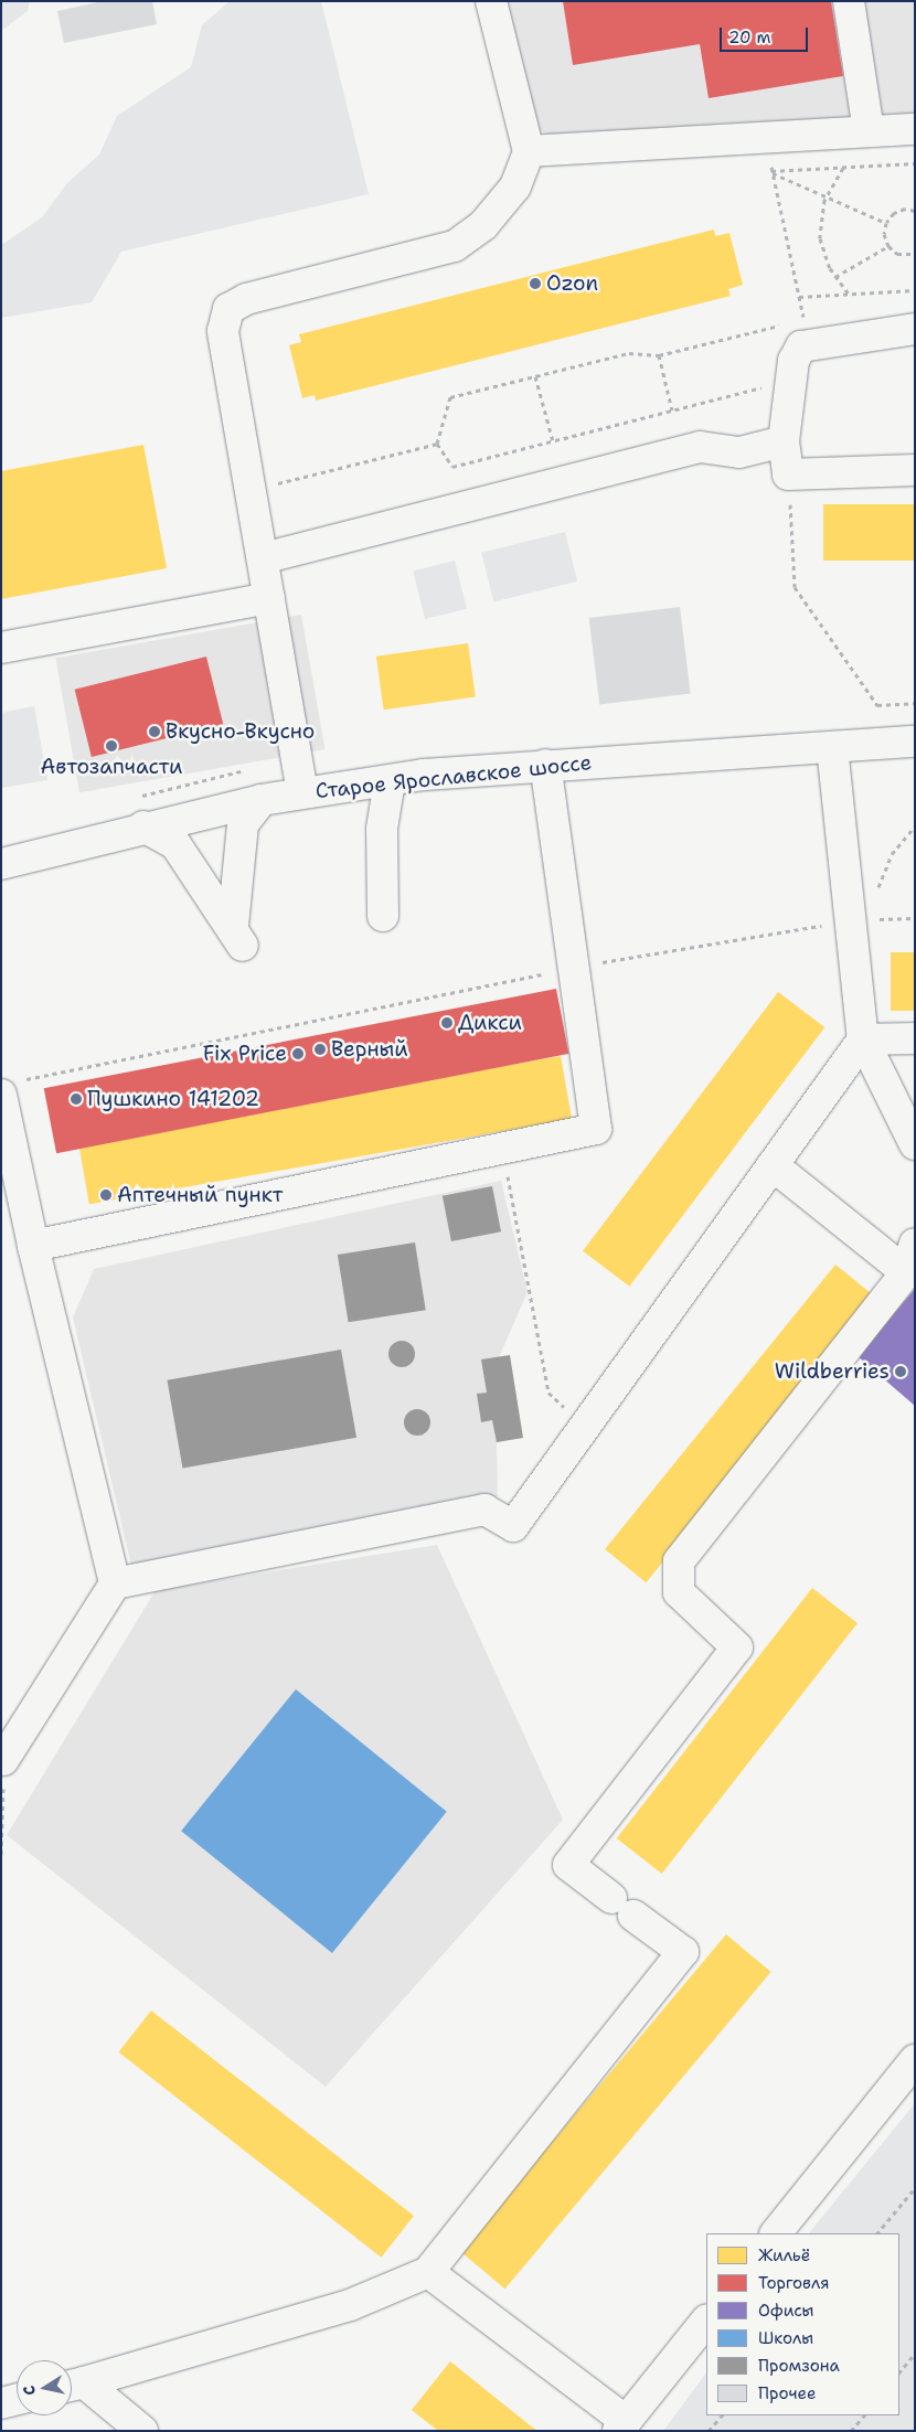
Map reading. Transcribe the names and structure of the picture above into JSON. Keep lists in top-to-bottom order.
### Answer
{
  "streets": {
    "main road": ["Старое Ярославское шоссе"]
  },
  "places": [
    "Ozon",
    "Вкусно-Вкусно",
    "Автозапчасти",
    "Дикси",
    "Верный",
    "Fix Price",
    "Пушкино 141202",
    "Аптечный пункт",
    "Wildberries"
  ],
  "legend": [
    "Жильё",
    "Торговля",
    "Офисы",
    "Школы",
    "Промзона",
    "Прочее"
  ],
  "scale_bar": "20 m",
  "north": "left"
}
